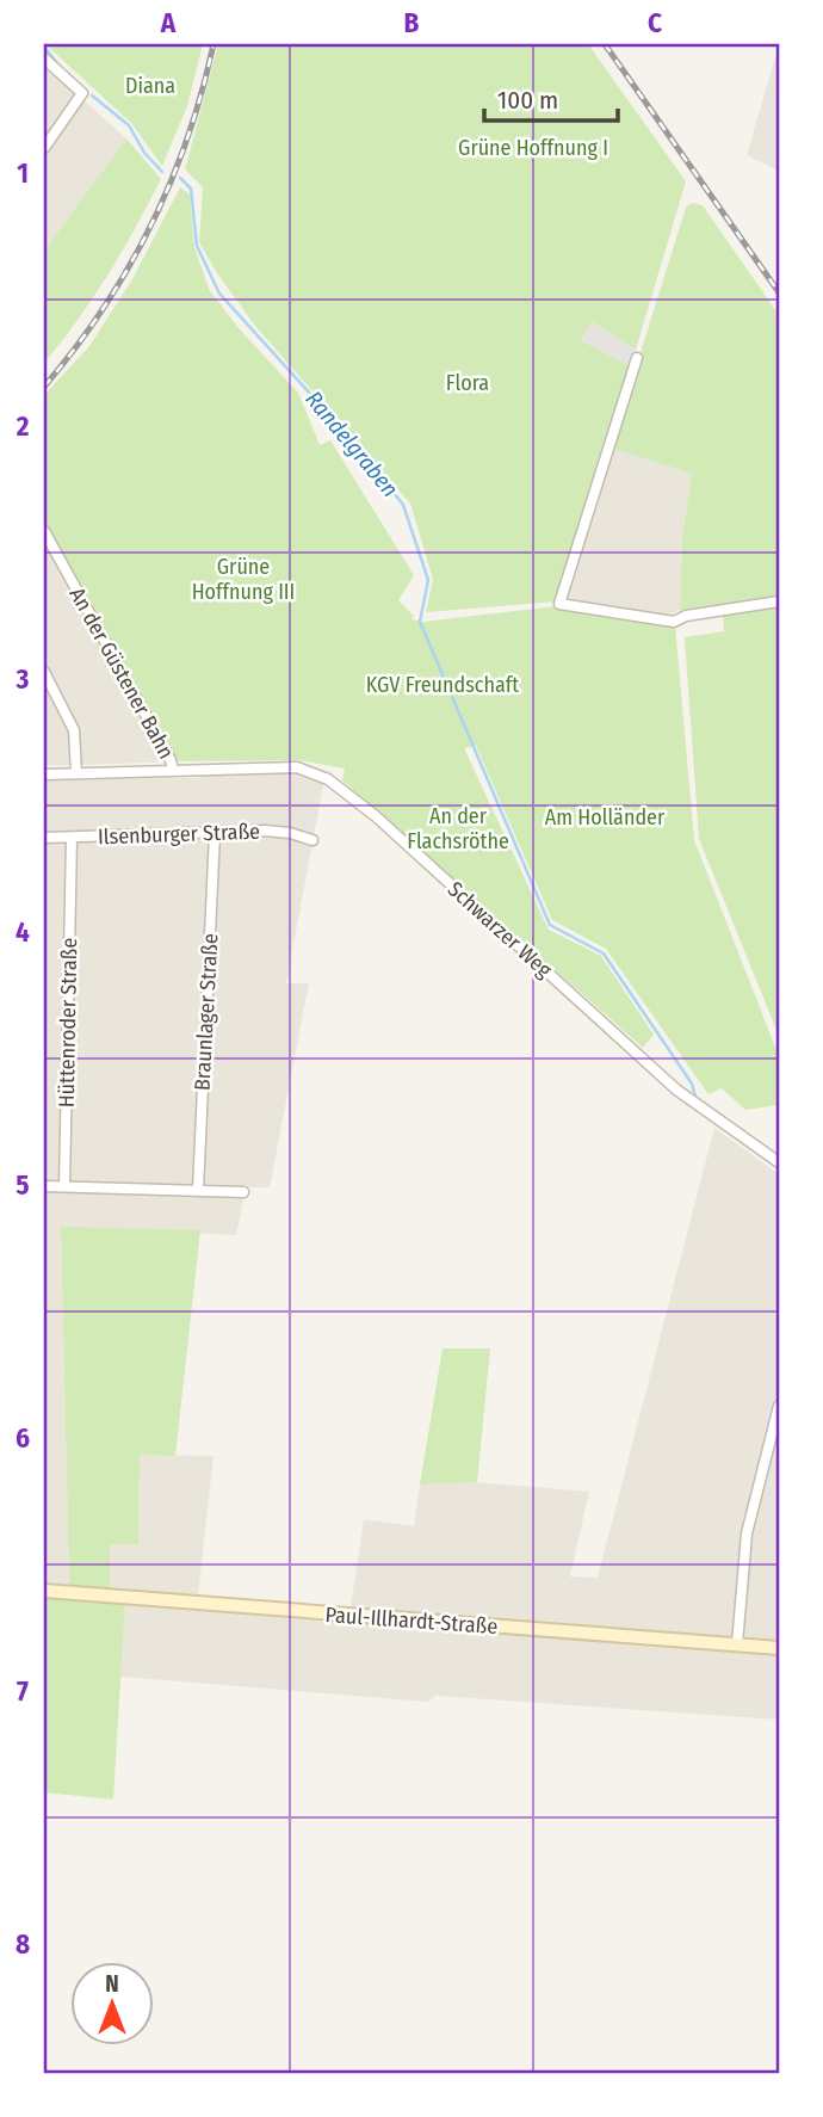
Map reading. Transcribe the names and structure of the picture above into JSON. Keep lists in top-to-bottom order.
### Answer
{
  "streets": {
    "street": [
      "An der Güstener Bahn",
      "Ilsenburger Straße",
      "Schwarzer Weg",
      "Braunlager Straße",
      "Hüttenroder Straße",
      "Paul-Illhardt-Straße"
    ]
  },
  "crossings": [
    ["An der Güstener Bahn", "Schwarzer Weg"],
    ["Ilsenburger Straße", "Braunlager Straße"],
    ["Ilsenburger Straße", "Hüttenroder Straße"]
  ],
  "water": ["Randelgraben"],
  "parks": [
    "Diana",
    "Grüne Hoffnung I",
    "Flora",
    "Grüne Hoffnung III",
    "KGV Freundschaft",
    "An der Flachsröthe",
    "Am Holländer"
  ],
  "scale_bar": "100 m",
  "north": "top",
  "grid": {
    "columns": ["A", "B", "C"],
    "rows": [
      "1",
      "2",
      "3",
      "4",
      "5",
      "6",
      "7",
      "8"
    ]
  }
}
